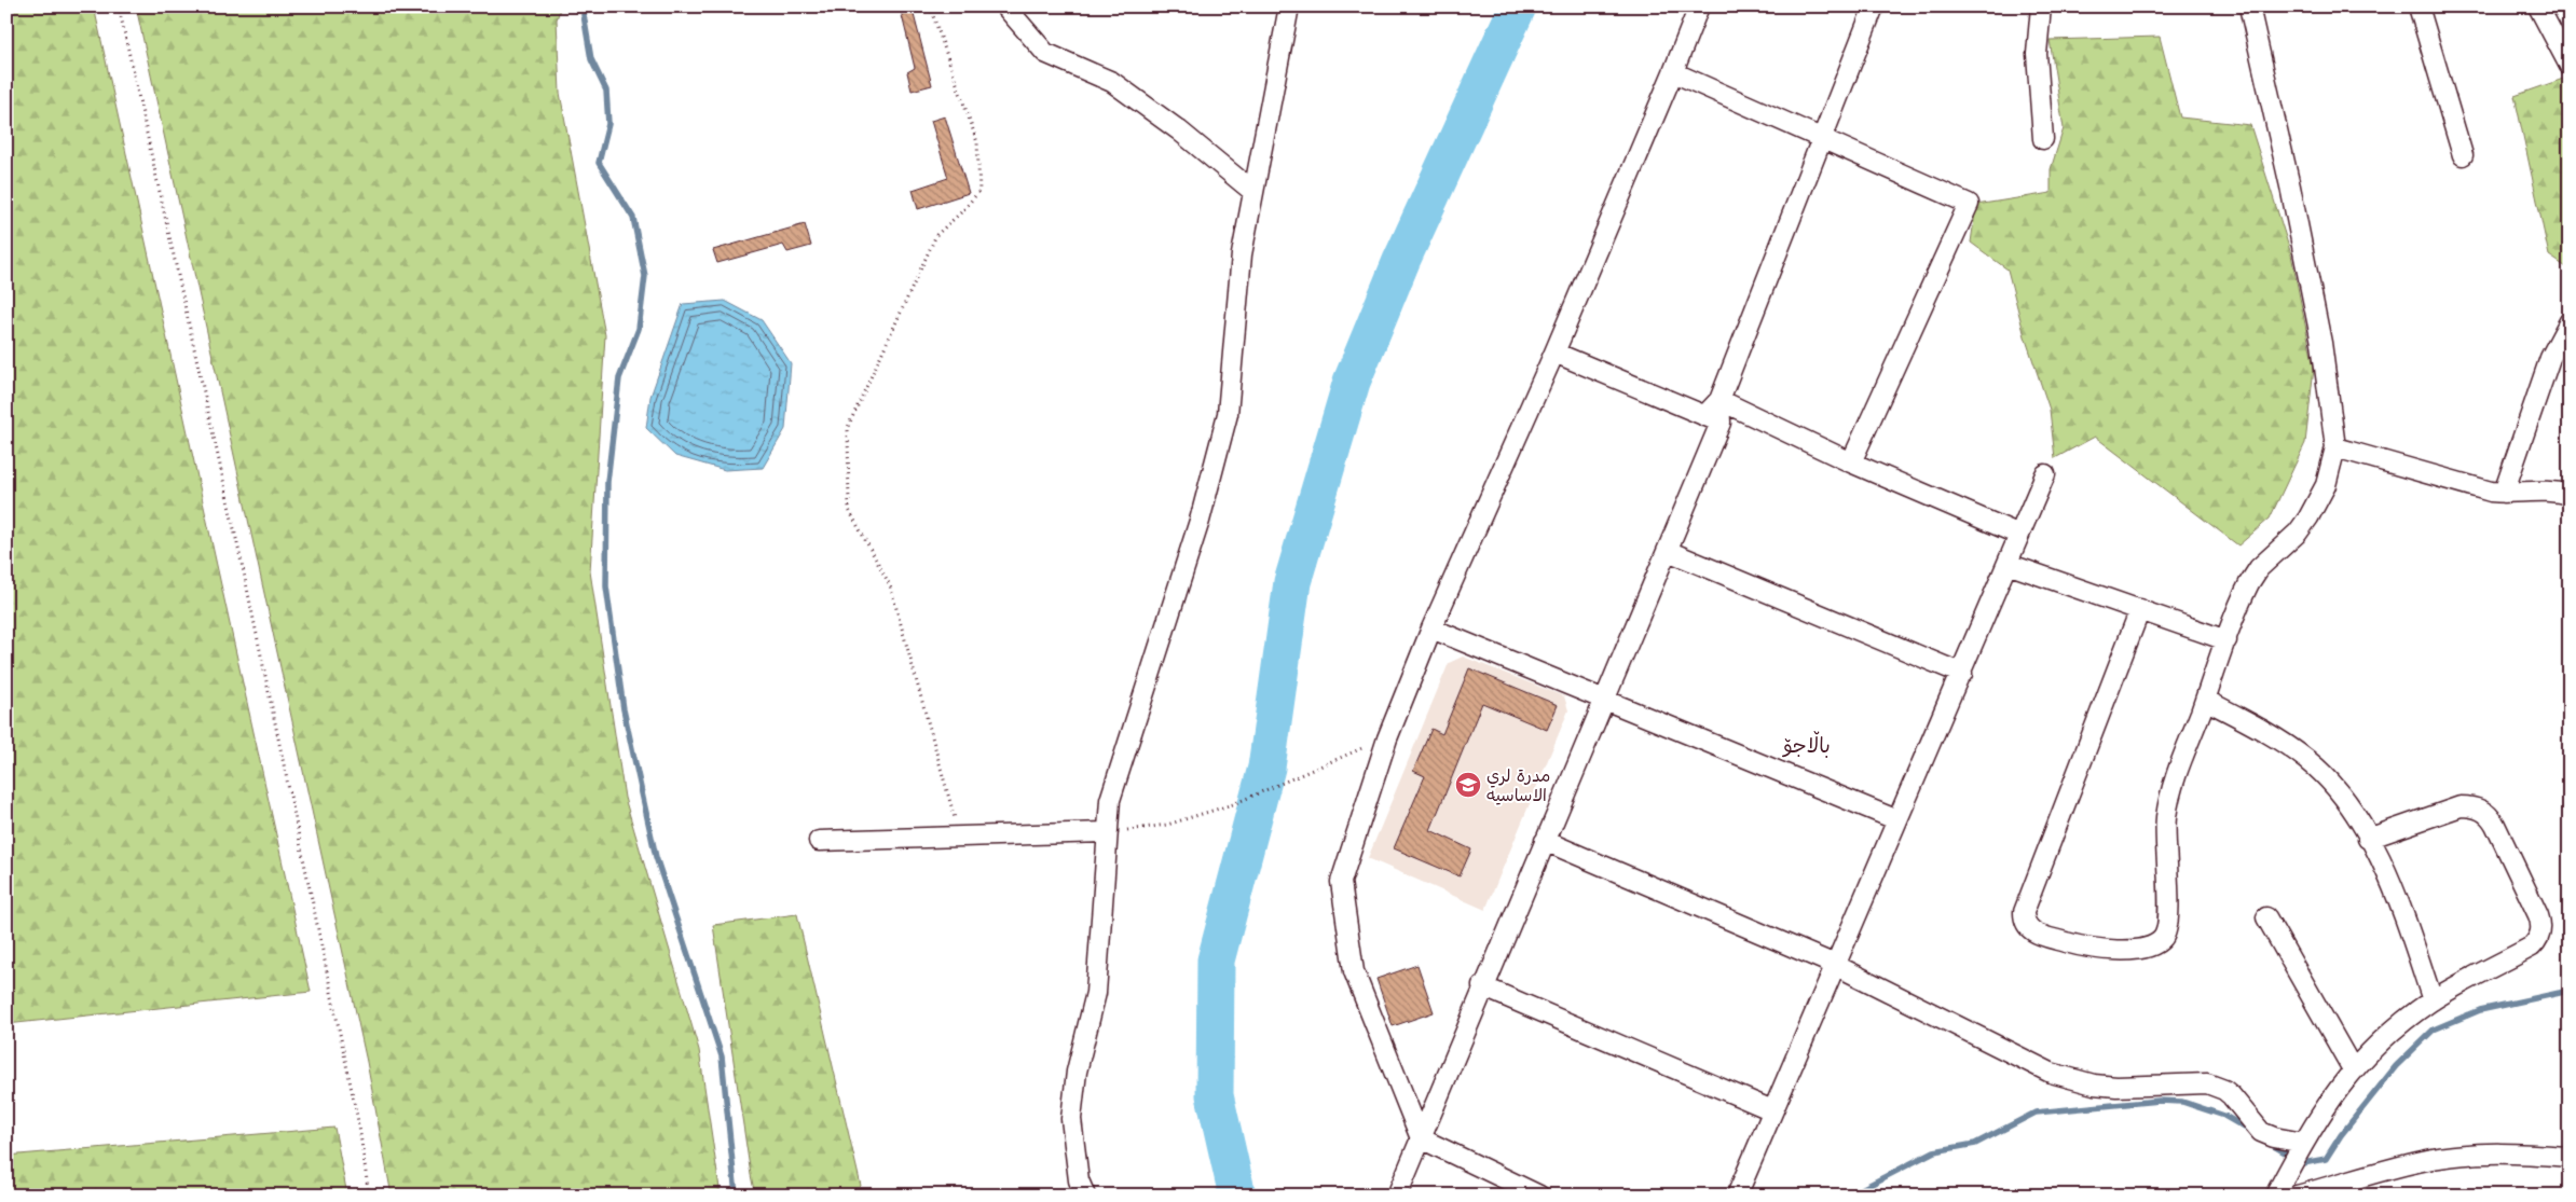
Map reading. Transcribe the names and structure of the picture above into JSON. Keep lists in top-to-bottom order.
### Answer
{
  "districts": ["باڵاجۆ"],
  "places": {
    "school or university": ["مدرة لري الاساسیه"]
  }
}
